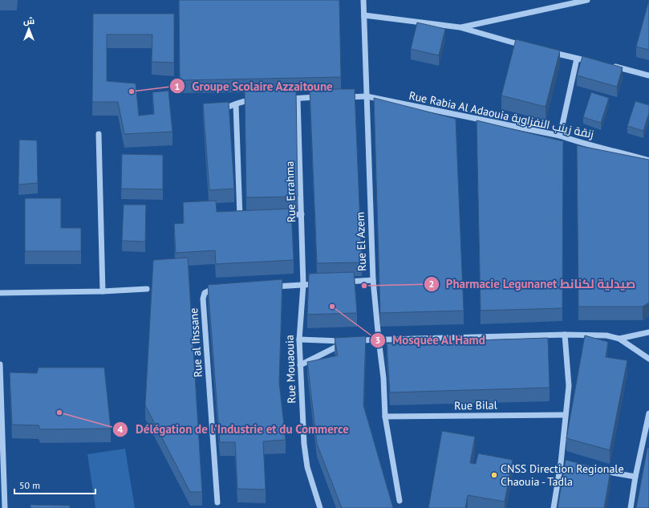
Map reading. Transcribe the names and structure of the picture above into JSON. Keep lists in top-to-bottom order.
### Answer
{
  "streets": {
    "street": [
      "Rue Rabia Al Adaouia زنقة زينب النفزاوية",
      "Rue Errahma",
      "Rue El Azem",
      "Rue al Ihssane",
      "Rue Mouaouia",
      "Rue Bilal"
    ]
  },
  "crossings": [
    ["Rue Rabia Al Adaouia زنقة زينب النفزاوية", "Rue El Azem"],
    ["Rue Errahma", "Rue Mouaouia"],
    ["Rue El Azem", "Rue Bilal"]
  ],
  "places": [
    "Groupe Scolaire Azzaitoune",
    "Pharmacie Legunanet صيدلية لكنانط",
    "Mosquée Al Hamd",
    "Délégation de l'Industrie et du Commerce",
    "CNSS Direction Regionale Chaouia - Tadla"
  ],
  "scale_bar": "50 m",
  "north": "top"
}
